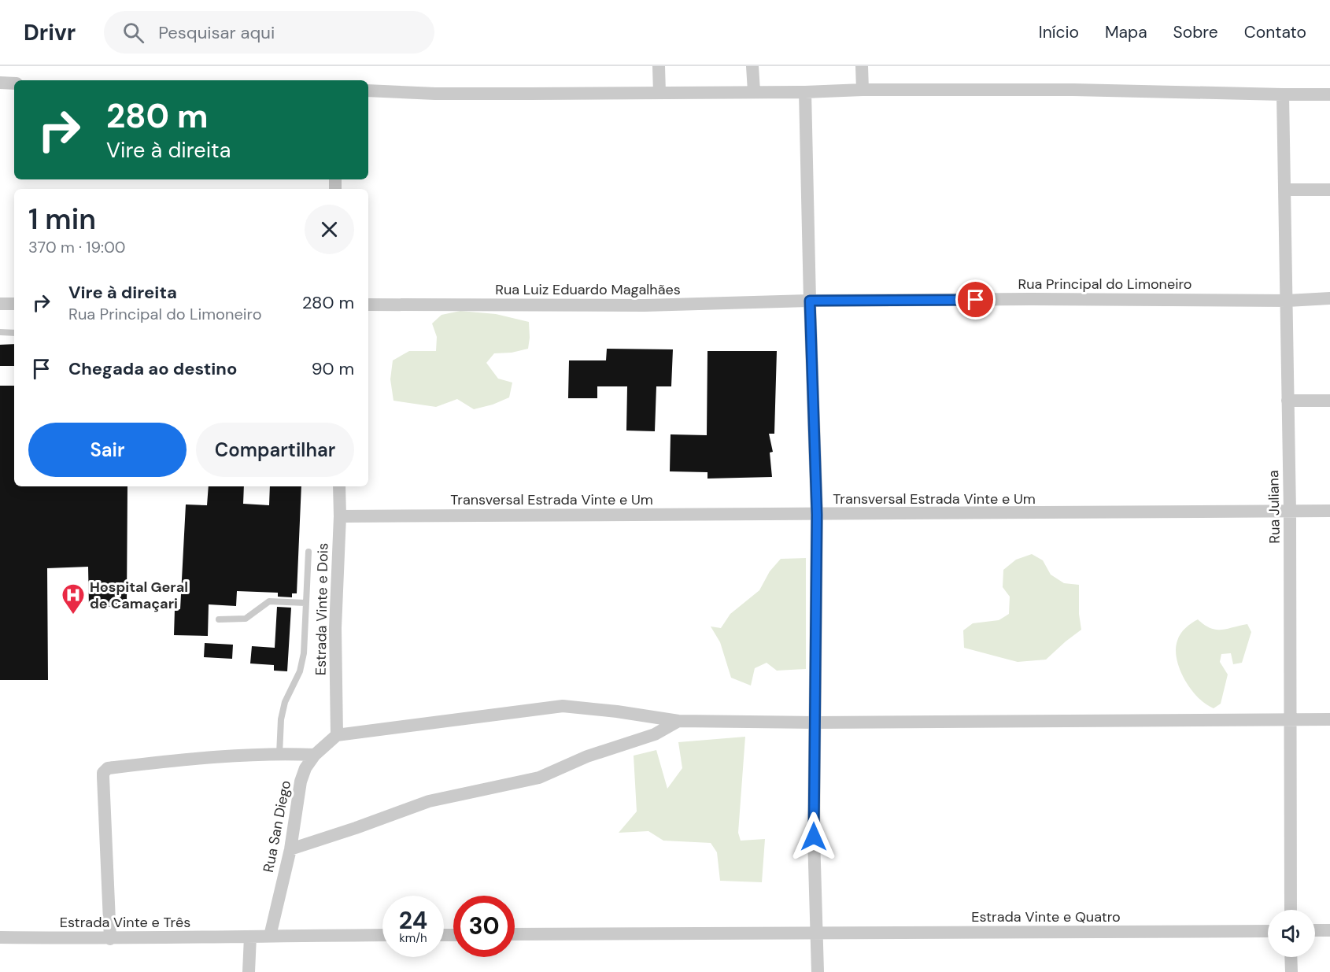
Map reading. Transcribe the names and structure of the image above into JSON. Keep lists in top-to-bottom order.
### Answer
{
  "streets": {
    "street": [
      "Rua Principal do Limoneiro",
      "Rua Luiz Eduardo Magalhães",
      "Transversal Estrada Vinte e Um",
      "Rua Juliana",
      "Estrada Vinte e Dois",
      "Rua San Diego",
      "Estrada Vinte e Quatro",
      "Estrada Vinte e Três"
    ]
  },
  "crossings": [
    ["Rua Principal do Limoneiro", "Rua Luiz Eduardo Magalhães"],
    ["Rua Principal do Limoneiro", "Rua Juliana"],
    ["Transversal Estrada Vinte e Um", "Rua Juliana"],
    ["Transversal Estrada Vinte e Um", "Estrada Vinte e Dois"],
    ["Estrada Vinte e Dois", "Rua San Diego"],
    ["Rua San Diego", "Estrada Vinte e Três"]
  ],
  "places": {
    "hospital": ["Hospital Geral de Camaçari"]
  },
  "page": {
    "header": "Drivr",
    "search": "Pesquisar aqui",
    "nav": [
      "Início",
      "Mapa",
      "Sobre",
      "Contato"
    ],
    "turn": ["280 m", "Vire à direita"],
    "heading": ["1 min", "370 m · 19:00"],
    "list": [
      {
        "name": "Vire à direita",
        "note": "Rua Principal do Limoneiro",
        "value": "280 m"
      },
      {
        "name": "Chegada ao destino",
        "value": "90 m"
      }
    ],
    "buttons": ["Sair", "Compartilhar"],
    "speed": "24 km/h",
    "limit": "30"
  }
}
